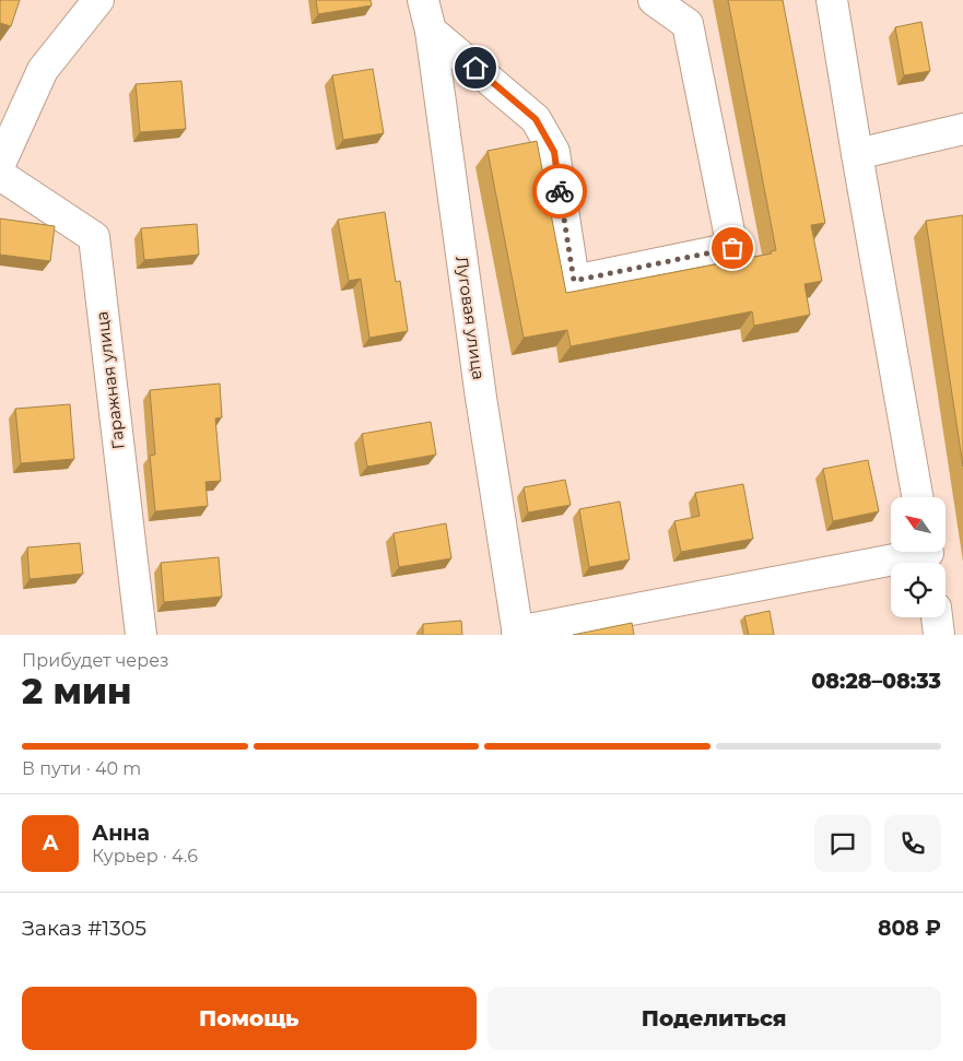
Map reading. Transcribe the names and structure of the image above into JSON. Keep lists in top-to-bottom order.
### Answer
{
  "streets": {
    "street": ["Луговая улица", "Гаражная улица"]
  },
  "north": "top left",
  "page": {
    "heading": ["2 мин", "Прибудет через", "08:28–08:33"],
    "panel": [
      "Анна",
      "Курьер · 4.6",
      "Заказ #1305",
      "808 ₽"
    ],
    "bar": "В пути · 40 m",
    "round": "А",
    "buttons": ["Помощь", "Поделиться"]
  }
}
